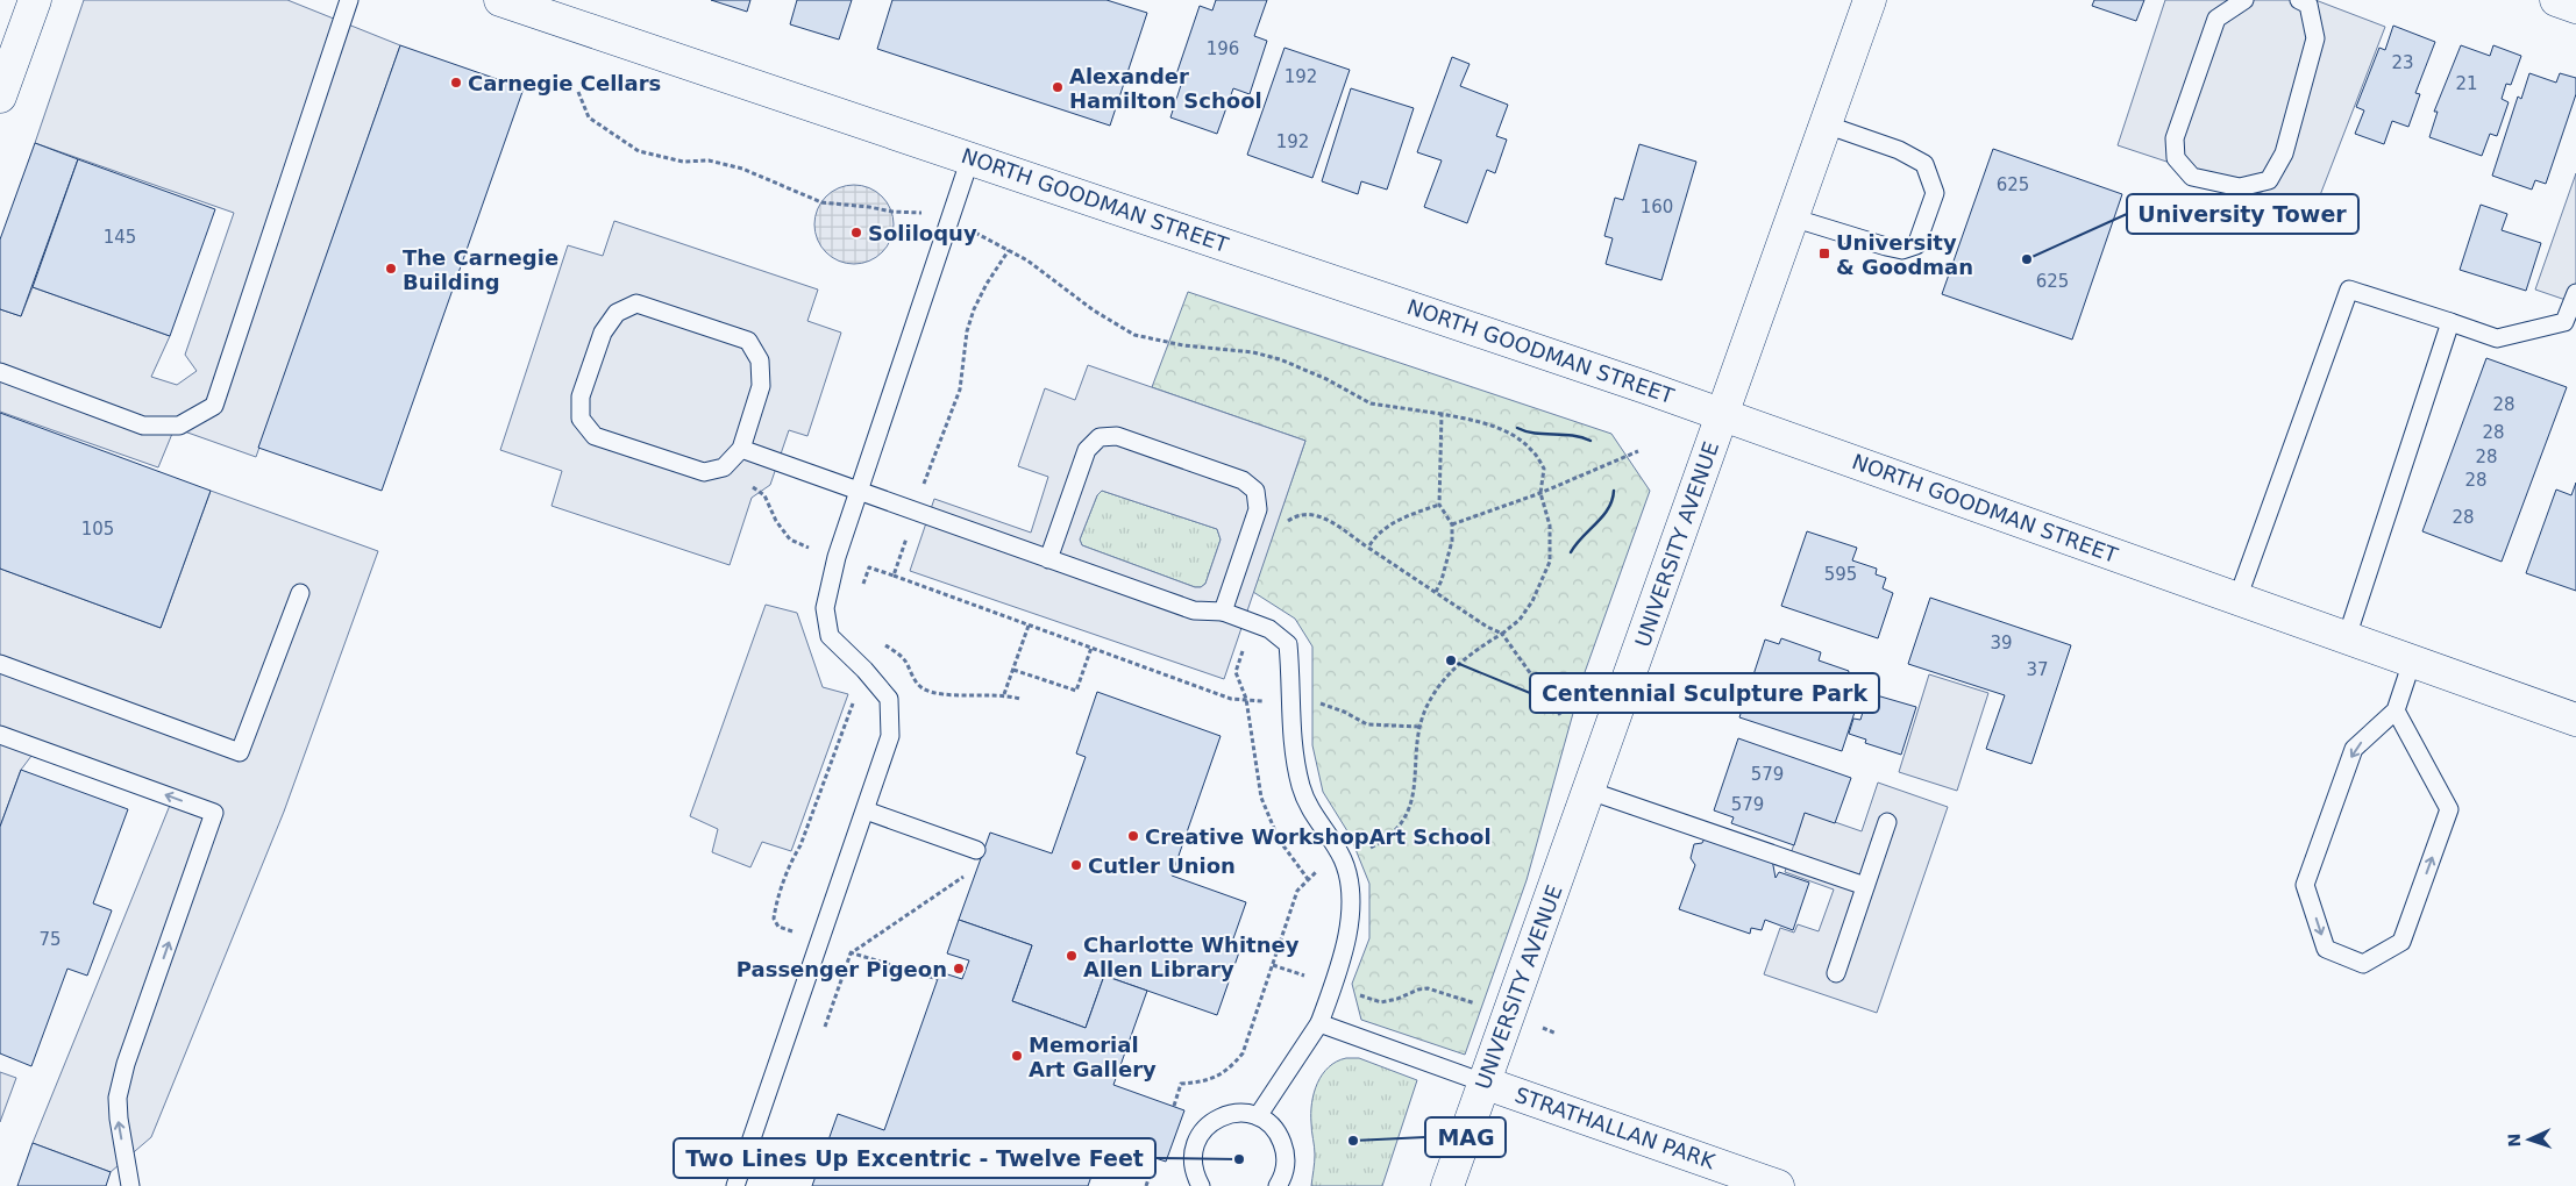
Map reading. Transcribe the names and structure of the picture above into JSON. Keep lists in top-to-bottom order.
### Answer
{
  "streets": {
    "main road": ["NORTH GOODMAN STREET", "UNIVERSITY AVENUE", "STRATHALLAN PARK"]
  },
  "crossings": [
    ["NORTH GOODMAN STREET", "UNIVERSITY AVENUE"],
    ["UNIVERSITY AVENUE", "STRATHALLAN PARK"]
  ],
  "places": {
    "other": [
      "Carnegie Cellars",
      "Alexander Hamilton School",
      "Soliloquy",
      "University Tower",
      "The Carnegie Building",
      "Centennial Sculpture Park",
      "Creative WorkshopArt School",
      "Cutler Union",
      "Charlotte Whitney Allen Library",
      "Passenger Pigeon",
      "Memorial Art Gallery",
      "MAG",
      "Two Lines Up Excentric - Twelve Feet"
    ],
    "transit": ["University & Goodman"]
  },
  "house_numbers": [
    "196",
    "23",
    "192",
    "21",
    "192",
    "625",
    "160",
    "145",
    "625",
    "28",
    "28",
    "28",
    "28",
    "28",
    "105",
    "595",
    "39",
    "37",
    "579",
    "579",
    "75"
  ],
  "north": "left"
}
